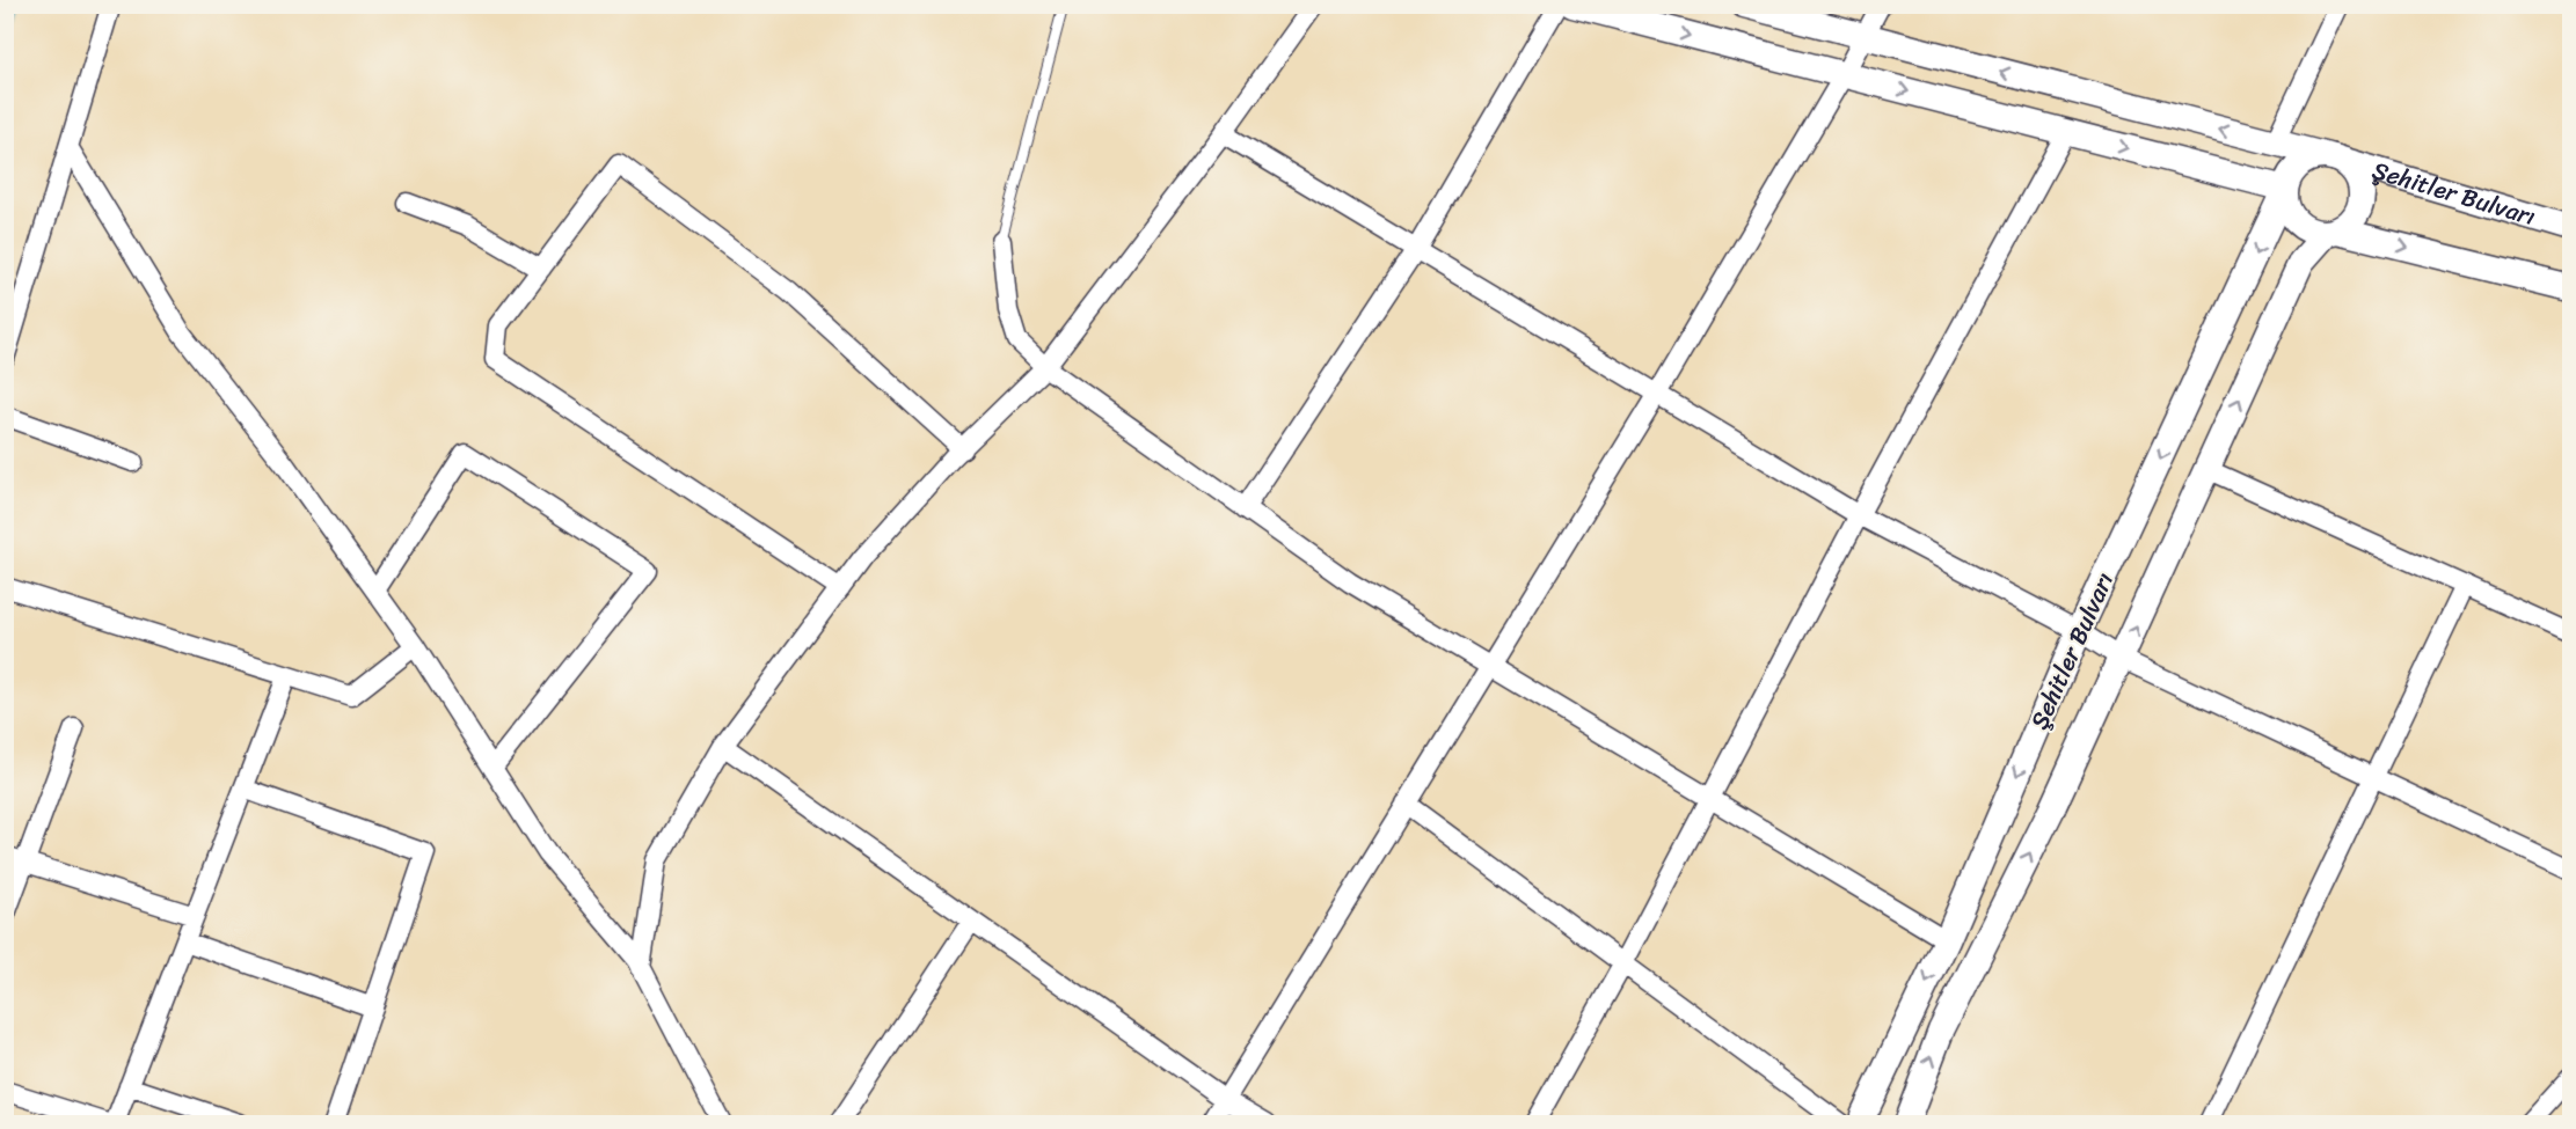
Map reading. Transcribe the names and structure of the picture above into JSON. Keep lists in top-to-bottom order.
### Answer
{
  "streets": {
    "main road": ["Şehitler Bulvarı"]
  }
}
